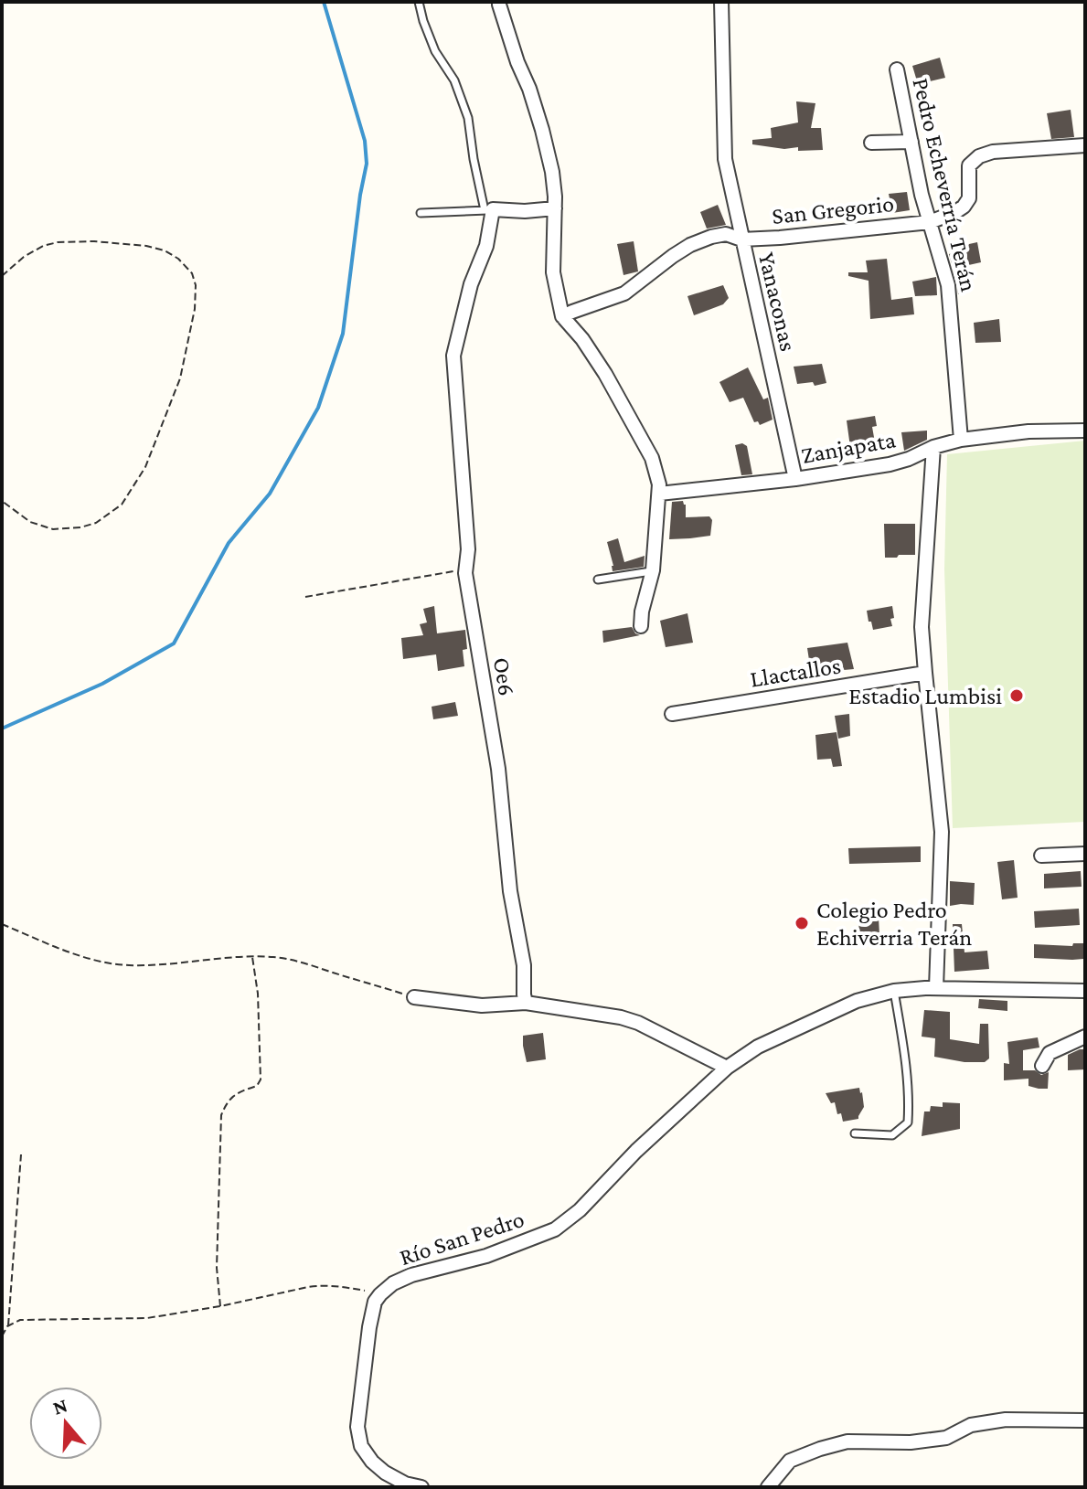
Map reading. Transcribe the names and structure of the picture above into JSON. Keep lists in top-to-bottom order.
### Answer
{
  "streets": {
    "street": [
      "Pedro Echeverría Terán",
      "San Gregorio",
      "Yanaconas",
      "Zanjapata",
      "Llactallos",
      "Oe6",
      "Río San Pedro"
    ]
  },
  "crossings": [
    ["Pedro Echeverría Terán", "San Gregorio"],
    ["Pedro Echeverría Terán", "Zanjapata"],
    ["San Gregorio", "Yanaconas"],
    ["Yanaconas", "Zanjapata"]
  ],
  "places": ["Estadio Lumbisi", "Colegio Pedro Echiverria Terán"],
  "north": "top"
}
